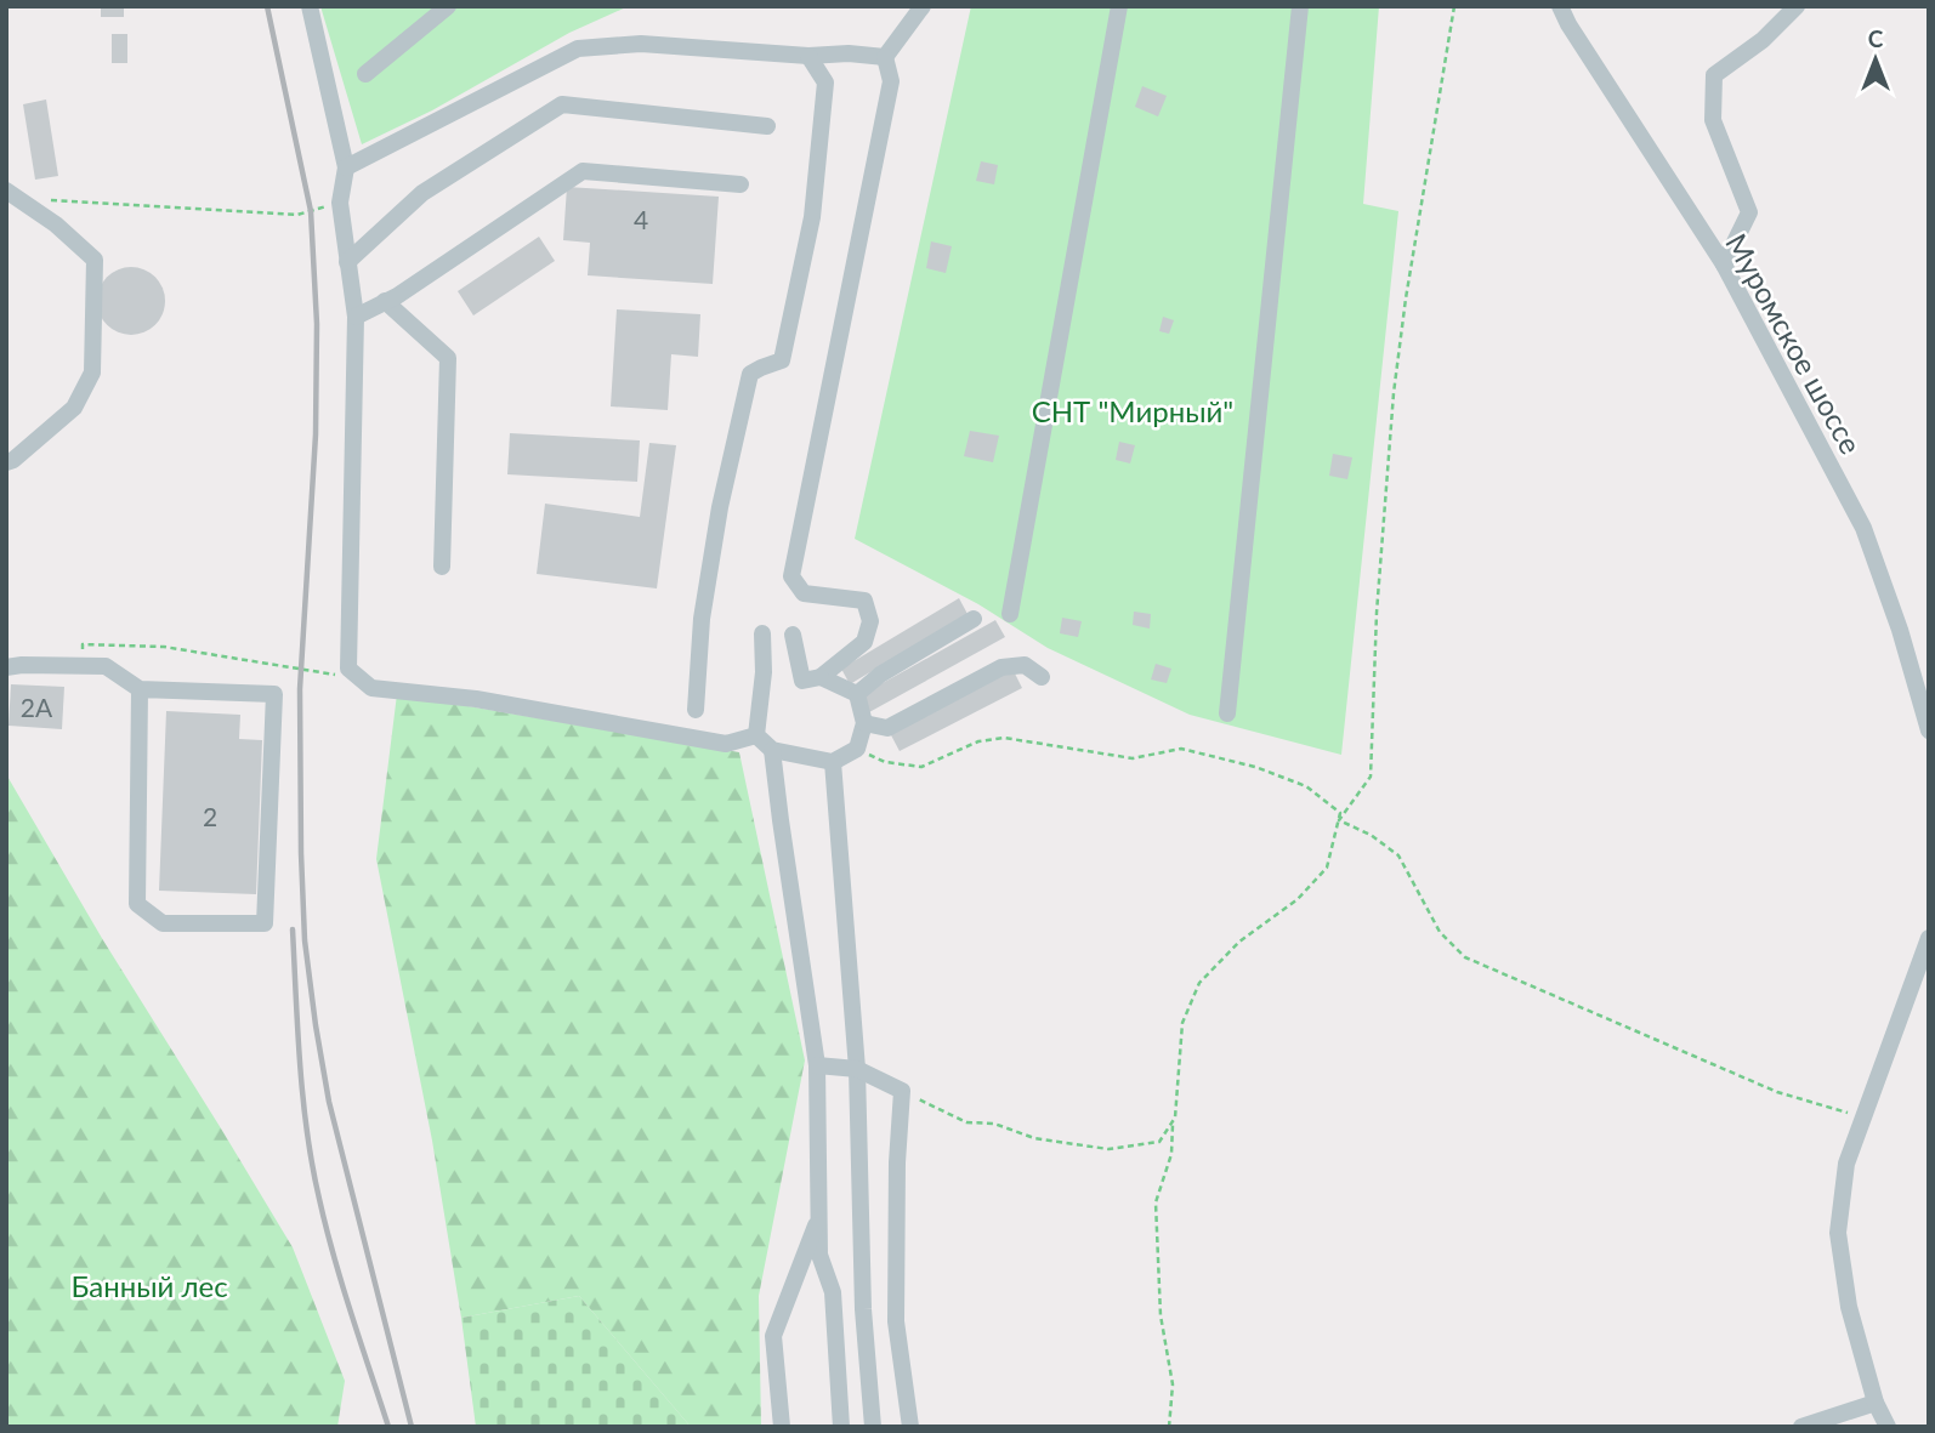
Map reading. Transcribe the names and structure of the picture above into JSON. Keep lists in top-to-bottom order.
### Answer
{
  "streets": {
    "street": ["Муромское шоссе"]
  },
  "parks": ["СНТ \"Мирный\"", "Банный лес"],
  "house_numbers": ["4", "2А", "2"],
  "north": "top"
}
